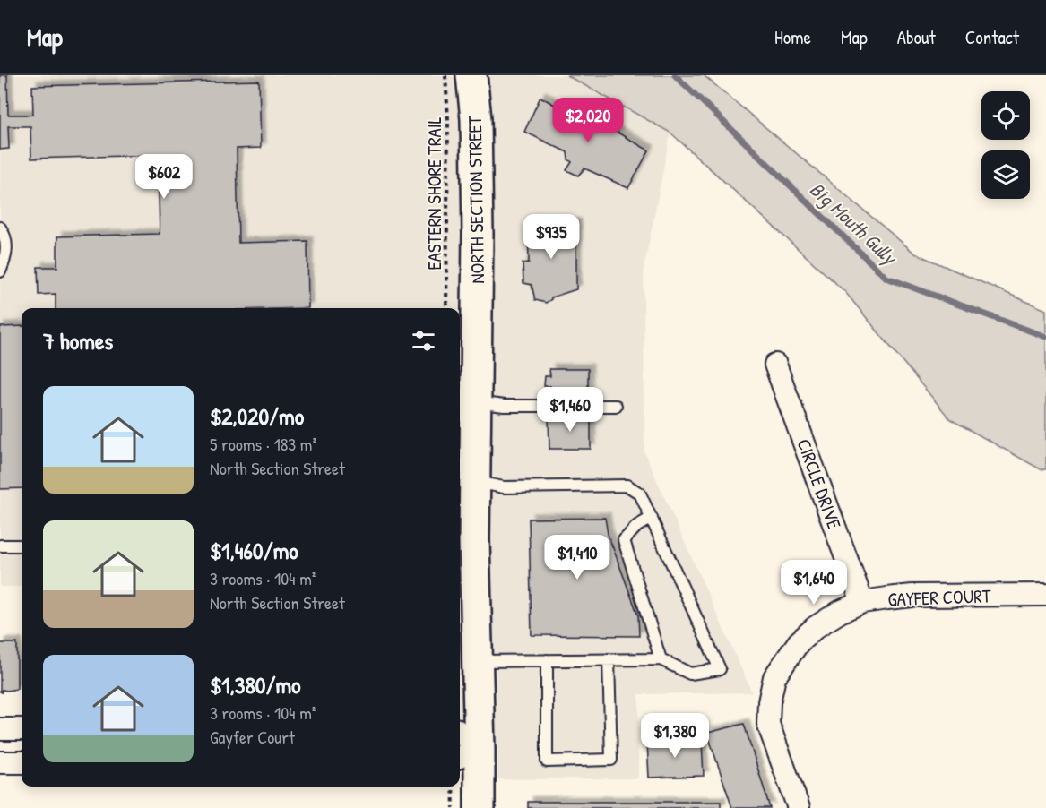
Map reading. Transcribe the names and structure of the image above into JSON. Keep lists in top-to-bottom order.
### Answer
{
  "streets": {
    "main road": ["NORTH SECTION STREET"],
    "street": ["CIRCLE DRIVE", "GAYFER COURT"],
    "path": ["EASTERN SHORE TRAIL"]
  },
  "crossings": [
    ["CIRCLE DRIVE", "GAYFER COURT"]
  ],
  "water": ["Big Mouth Gully"],
  "page": {
    "header": "Map",
    "nav": [
      "Home",
      "Map",
      "About",
      "Contact"
    ],
    "price": [
      "$2,020",
      "$602",
      "$935",
      "$1,460",
      "$1,410",
      "$1,640",
      "$1,380"
    ],
    "heading": "7 homes",
    "list": [
      {
        "name": "$2,020/mo",
        "note": "5 rooms · 183 m² · North Section Street"
      },
      {
        "name": "$1,460/mo",
        "note": "3 rooms · 104 m² · North Section Street"
      },
      {
        "name": "$1,380/mo",
        "note": "3 rooms · 104 m² · Gayfer Court"
      }
    ]
  }
}
